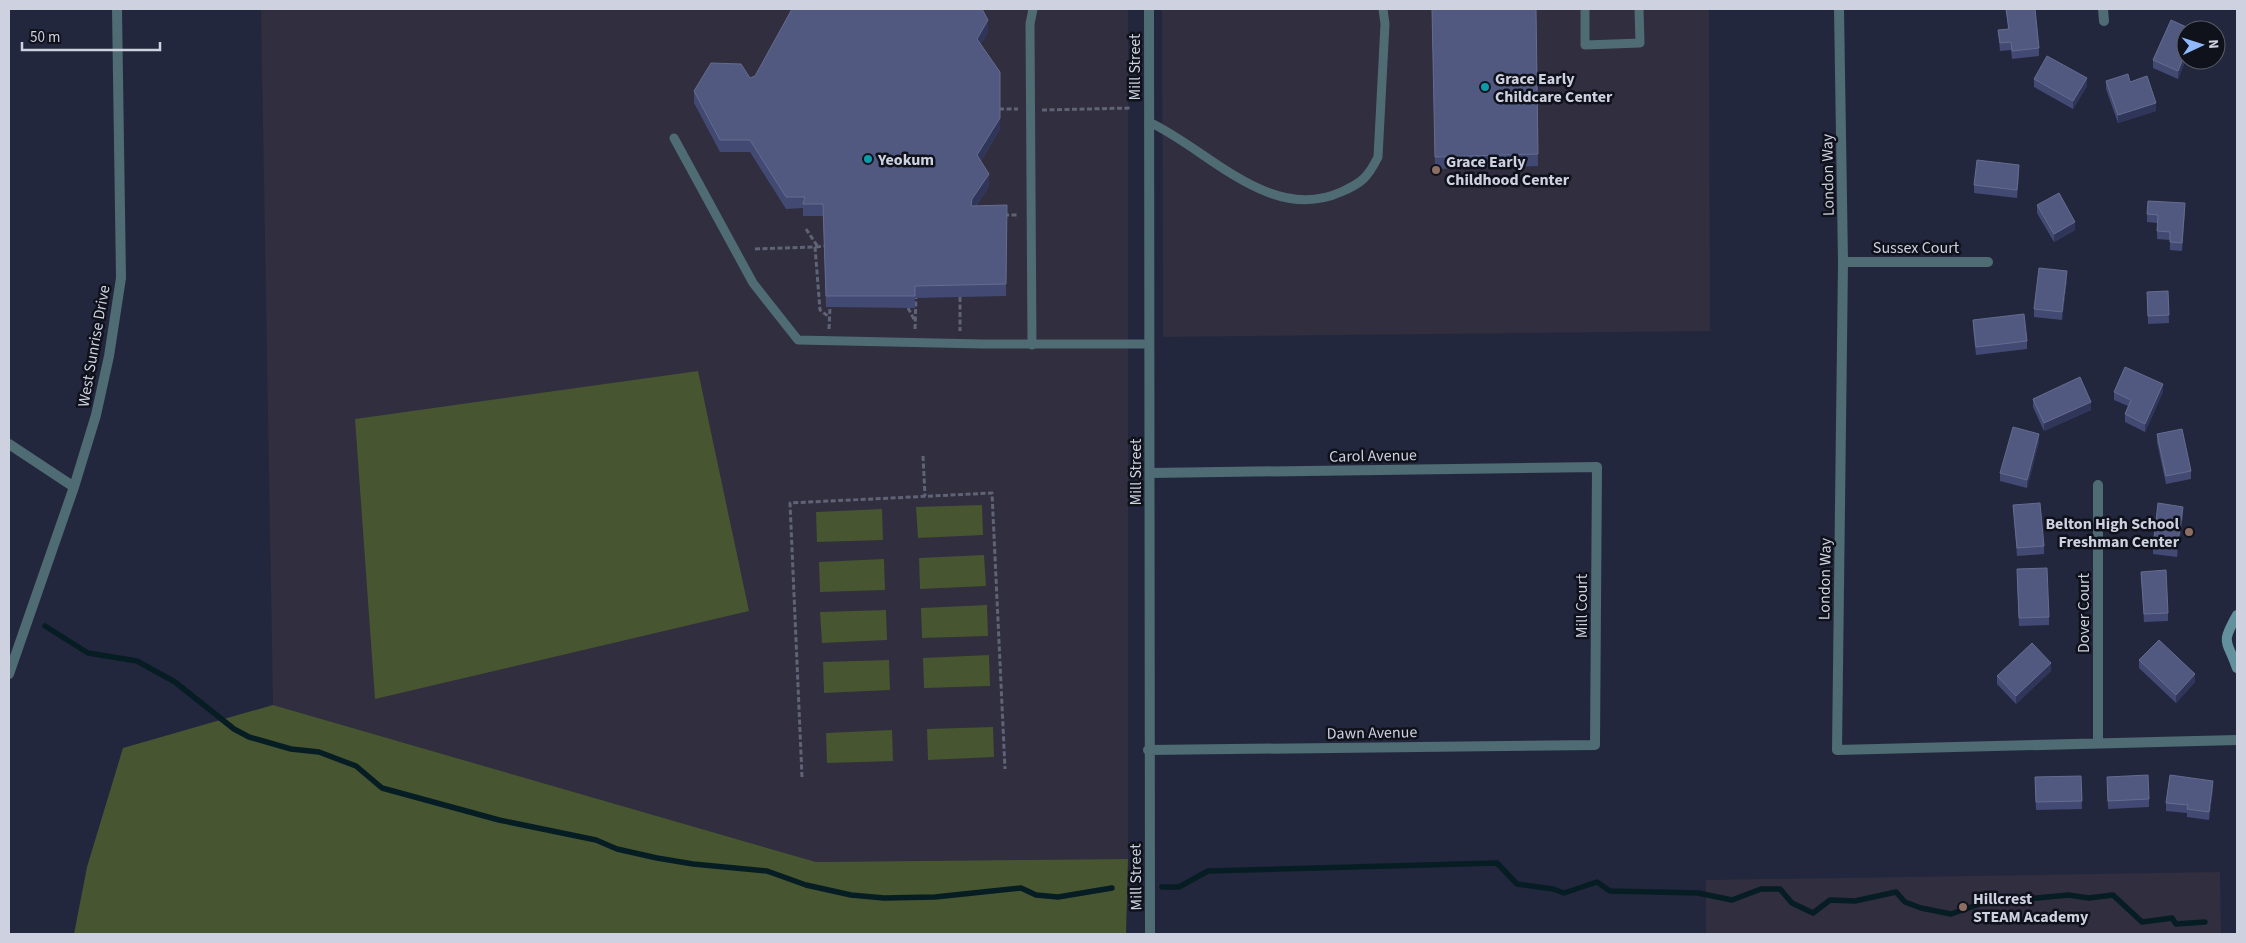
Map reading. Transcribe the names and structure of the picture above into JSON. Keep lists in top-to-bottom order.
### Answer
{
  "streets": {
    "street": [
      "Mill Street",
      "London Way",
      "Sussex Court",
      "West Sunrise Drive",
      "Carol Avenue",
      "Mill Court",
      "Dover Court",
      "Dawn Avenue"
    ]
  },
  "crossings": [
    ["Mill Street", "Carol Avenue"],
    ["Mill Street", "Dawn Avenue"],
    ["London Way", "Sussex Court"],
    ["London Way", "Dover Court"],
    ["Carol Avenue", "Mill Court"],
    ["Mill Court", "Dawn Avenue"]
  ],
  "places": [
    "Grace Early Childcare Center",
    "Yeokum",
    "Grace Early Childhood Center",
    "Belton High School Freshman Center",
    "Hillcrest STEAM Academy"
  ],
  "scale_bar": "50 m",
  "north": "right"
}
